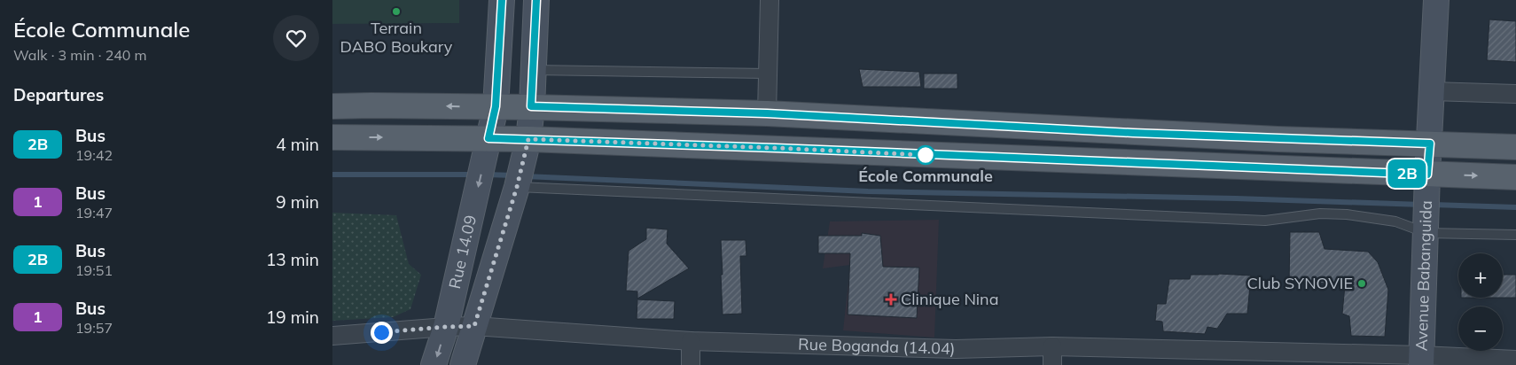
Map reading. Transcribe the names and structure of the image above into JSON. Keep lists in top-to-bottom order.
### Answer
{
  "streets": {
    "street": ["Rue 14.09", "Avenue Babanguida", "Rue Boganda (14.04)"]
  },
  "crossings": [
    ["Rue 14.09", "Rue Boganda (14.04)"],
    ["Avenue Babanguida", "Rue Boganda (14.04)"]
  ],
  "places": {
    "other": ["Terrain DABO Boukary", "École Communale", "Club SYNOVIE"],
    "health": ["Clinique Nina"]
  },
  "lines": ["bus line 2B"],
  "page": {
    "heading": [
      ["École Communale", "Walk · 3 min · 240 m"],
      "Departures"
    ],
    "on_map": "2B",
    "list": [
      {
        "mark": "2B",
        "name": "Bus",
        "note": "19:42",
        "value": "4 min"
      },
      {
        "mark": "1",
        "name": "Bus",
        "note": "19:47",
        "value": "9 min"
      },
      {
        "mark": "2B",
        "name": "Bus",
        "note": "19:51",
        "value": "13 min"
      },
      {
        "mark": "1",
        "name": "Bus",
        "note": "19:57",
        "value": "19 min"
      }
    ],
    "map_buttons": ["+", "−"]
  }
}
